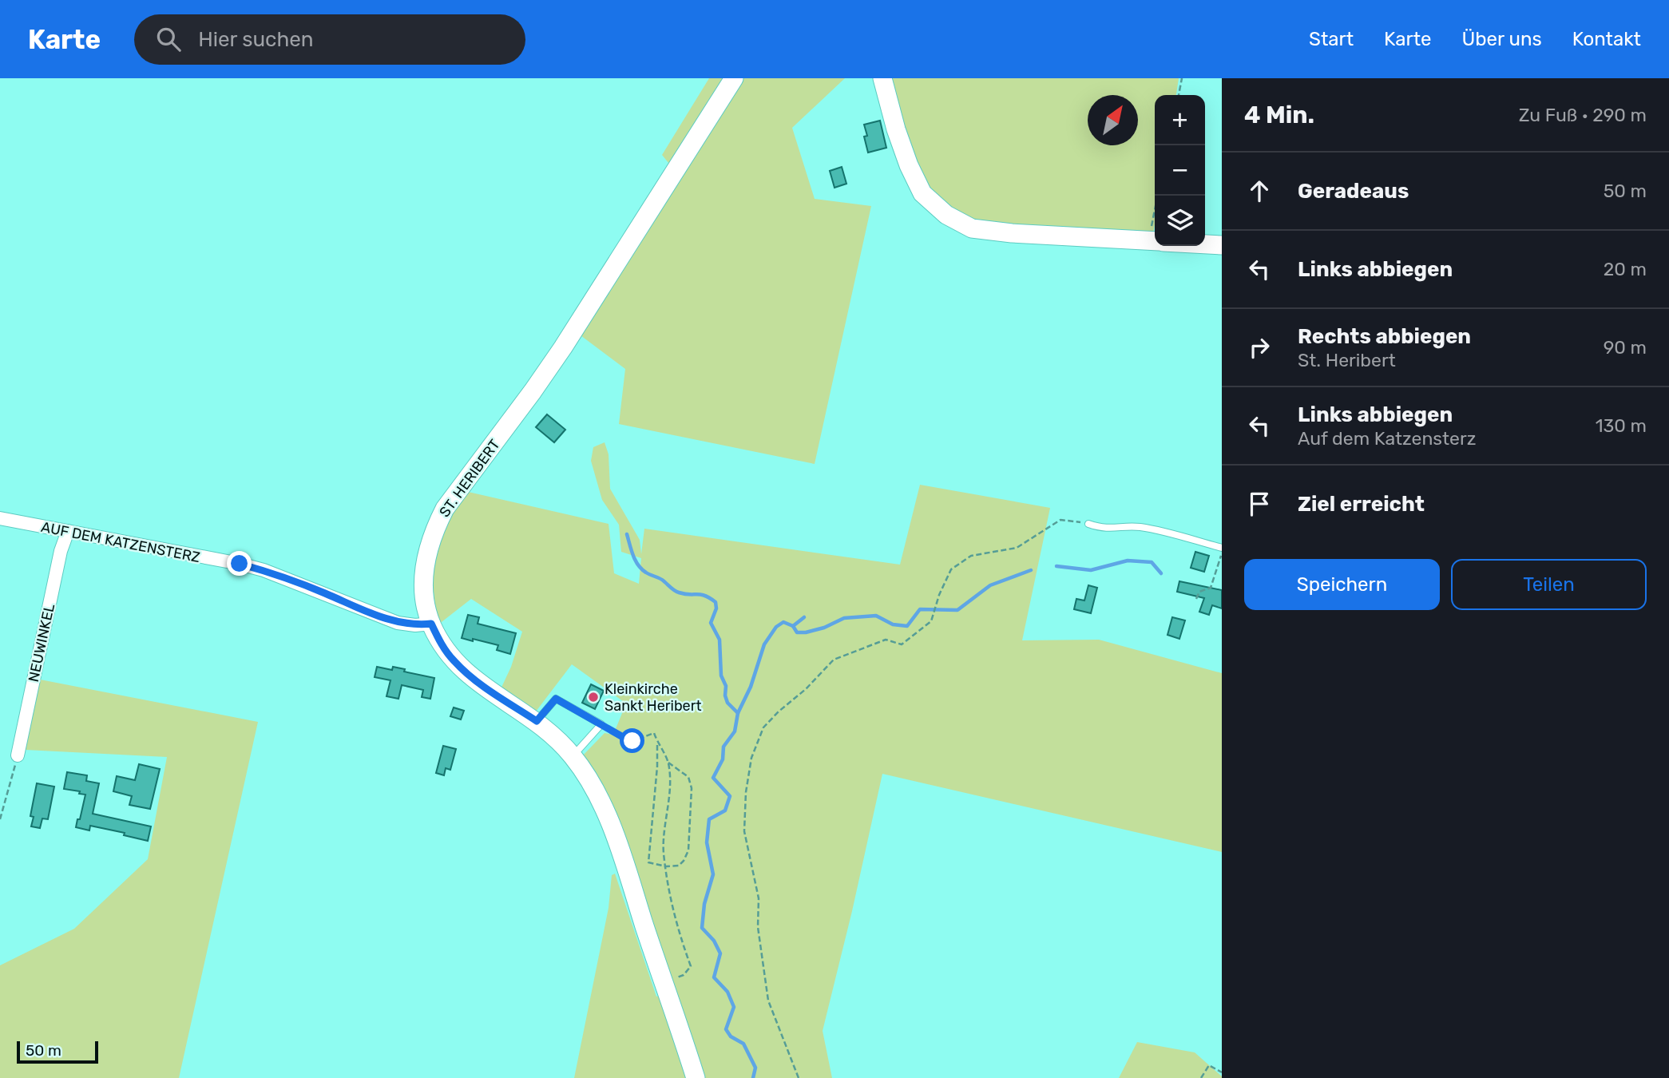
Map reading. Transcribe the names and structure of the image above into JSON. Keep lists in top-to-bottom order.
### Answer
{
  "streets": {
    "street": ["ST. HERIBERT", "AUF DEM KATZENSTERZ", "NEUWINKEL"]
  },
  "crossings": [
    ["ST. HERIBERT", "AUF DEM KATZENSTERZ"],
    ["AUF DEM KATZENSTERZ", "NEUWINKEL"]
  ],
  "places": ["Kleinkirche Sankt Heribert"],
  "scale_bar": "50 m",
  "north": "top right",
  "page": {
    "header": "Karte",
    "search": "Hier suchen",
    "nav": [
      "Start",
      "Karte",
      "Über uns",
      "Kontakt"
    ],
    "heading": ["4 Min.", "Zu Fuß · 290 m"],
    "map_buttons": ["+", "−"],
    "list": [
      ["Geradeaus", "50 m"],
      ["Links abbiegen", "20 m"],
      ["Rechts abbiegen", "St. Heribert", "90 m"],
      ["Links abbiegen", "Auf dem Katzensterz", "130 m"],
      "Ziel erreicht"
    ],
    "buttons": ["Speichern", "Teilen"],
    "scale": "50 m"
  }
}
